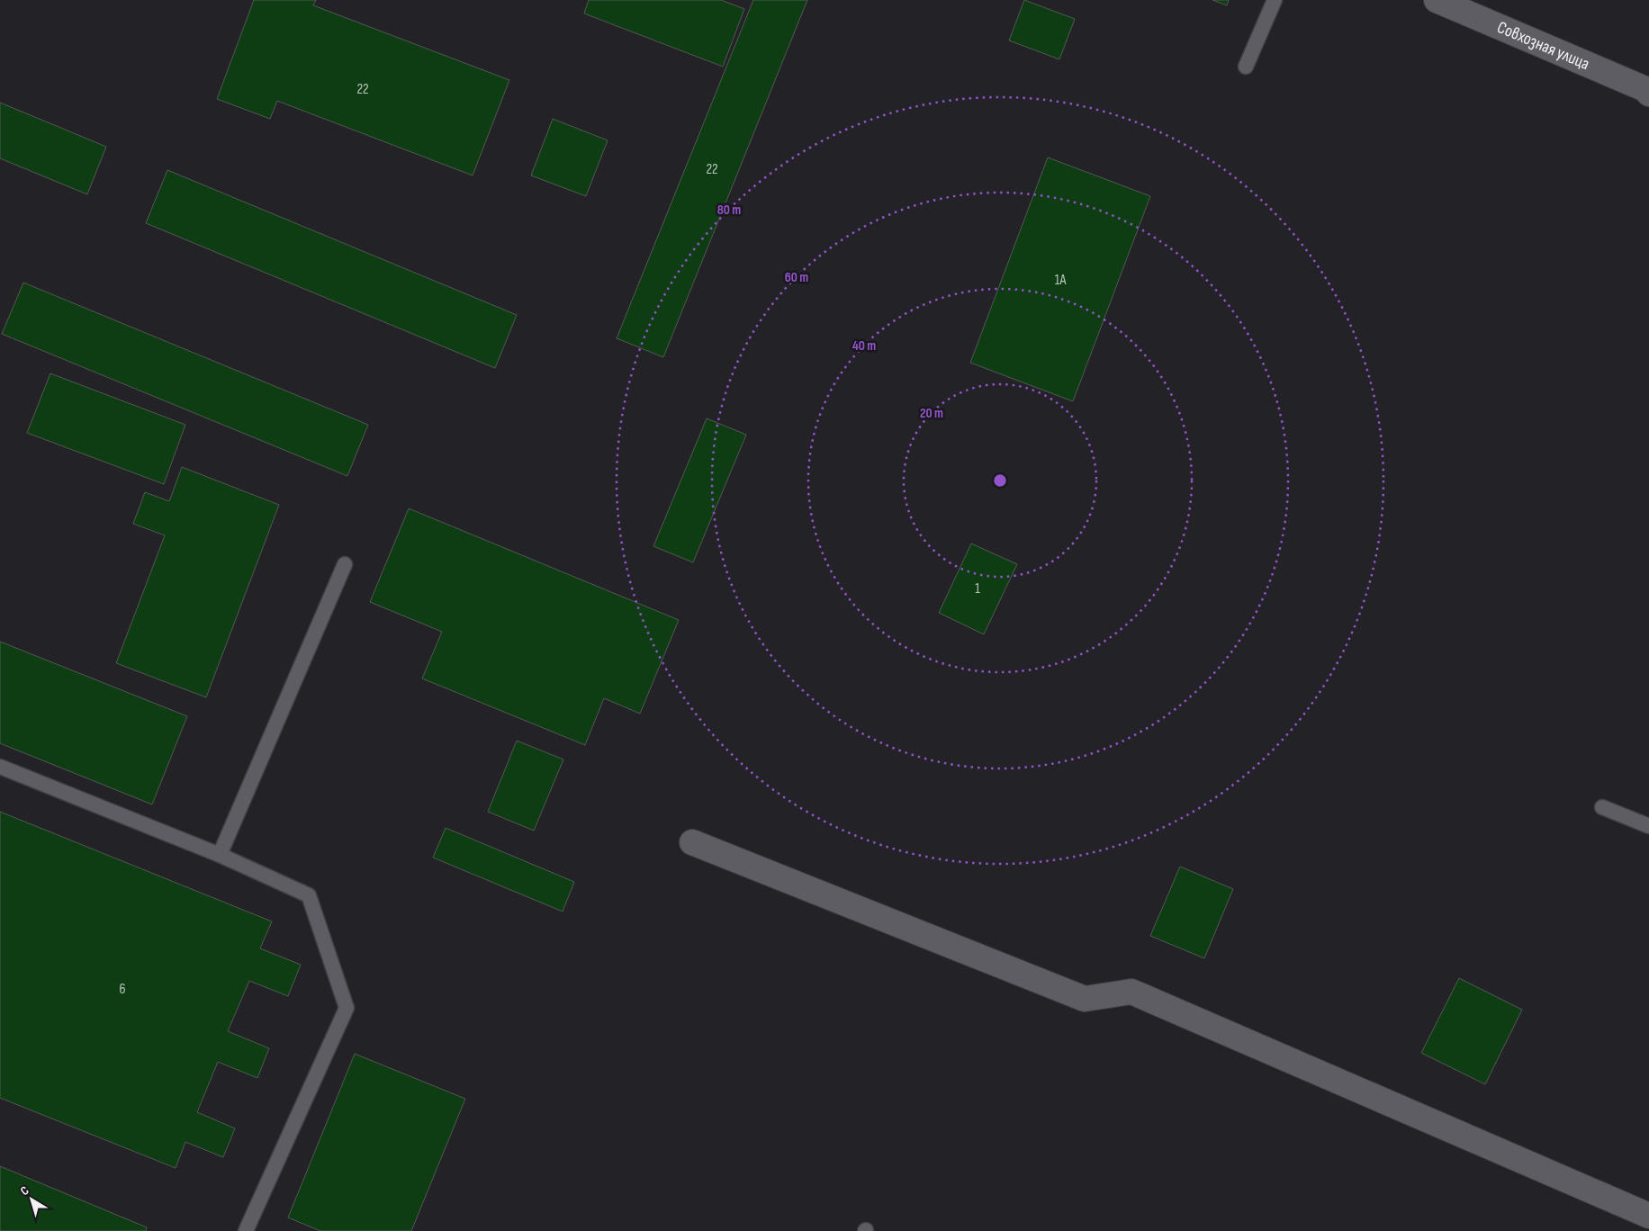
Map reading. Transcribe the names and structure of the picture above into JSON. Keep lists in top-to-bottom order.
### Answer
{
  "streets": {
    "street": ["Совхозная улица"]
  },
  "house_numbers": [
    "22",
    "22",
    "1А",
    "1",
    "6"
  ],
  "north": "top left",
  "rings": [
    "80 m",
    "60 m",
    "40 m",
    "20 m"
  ]
}
